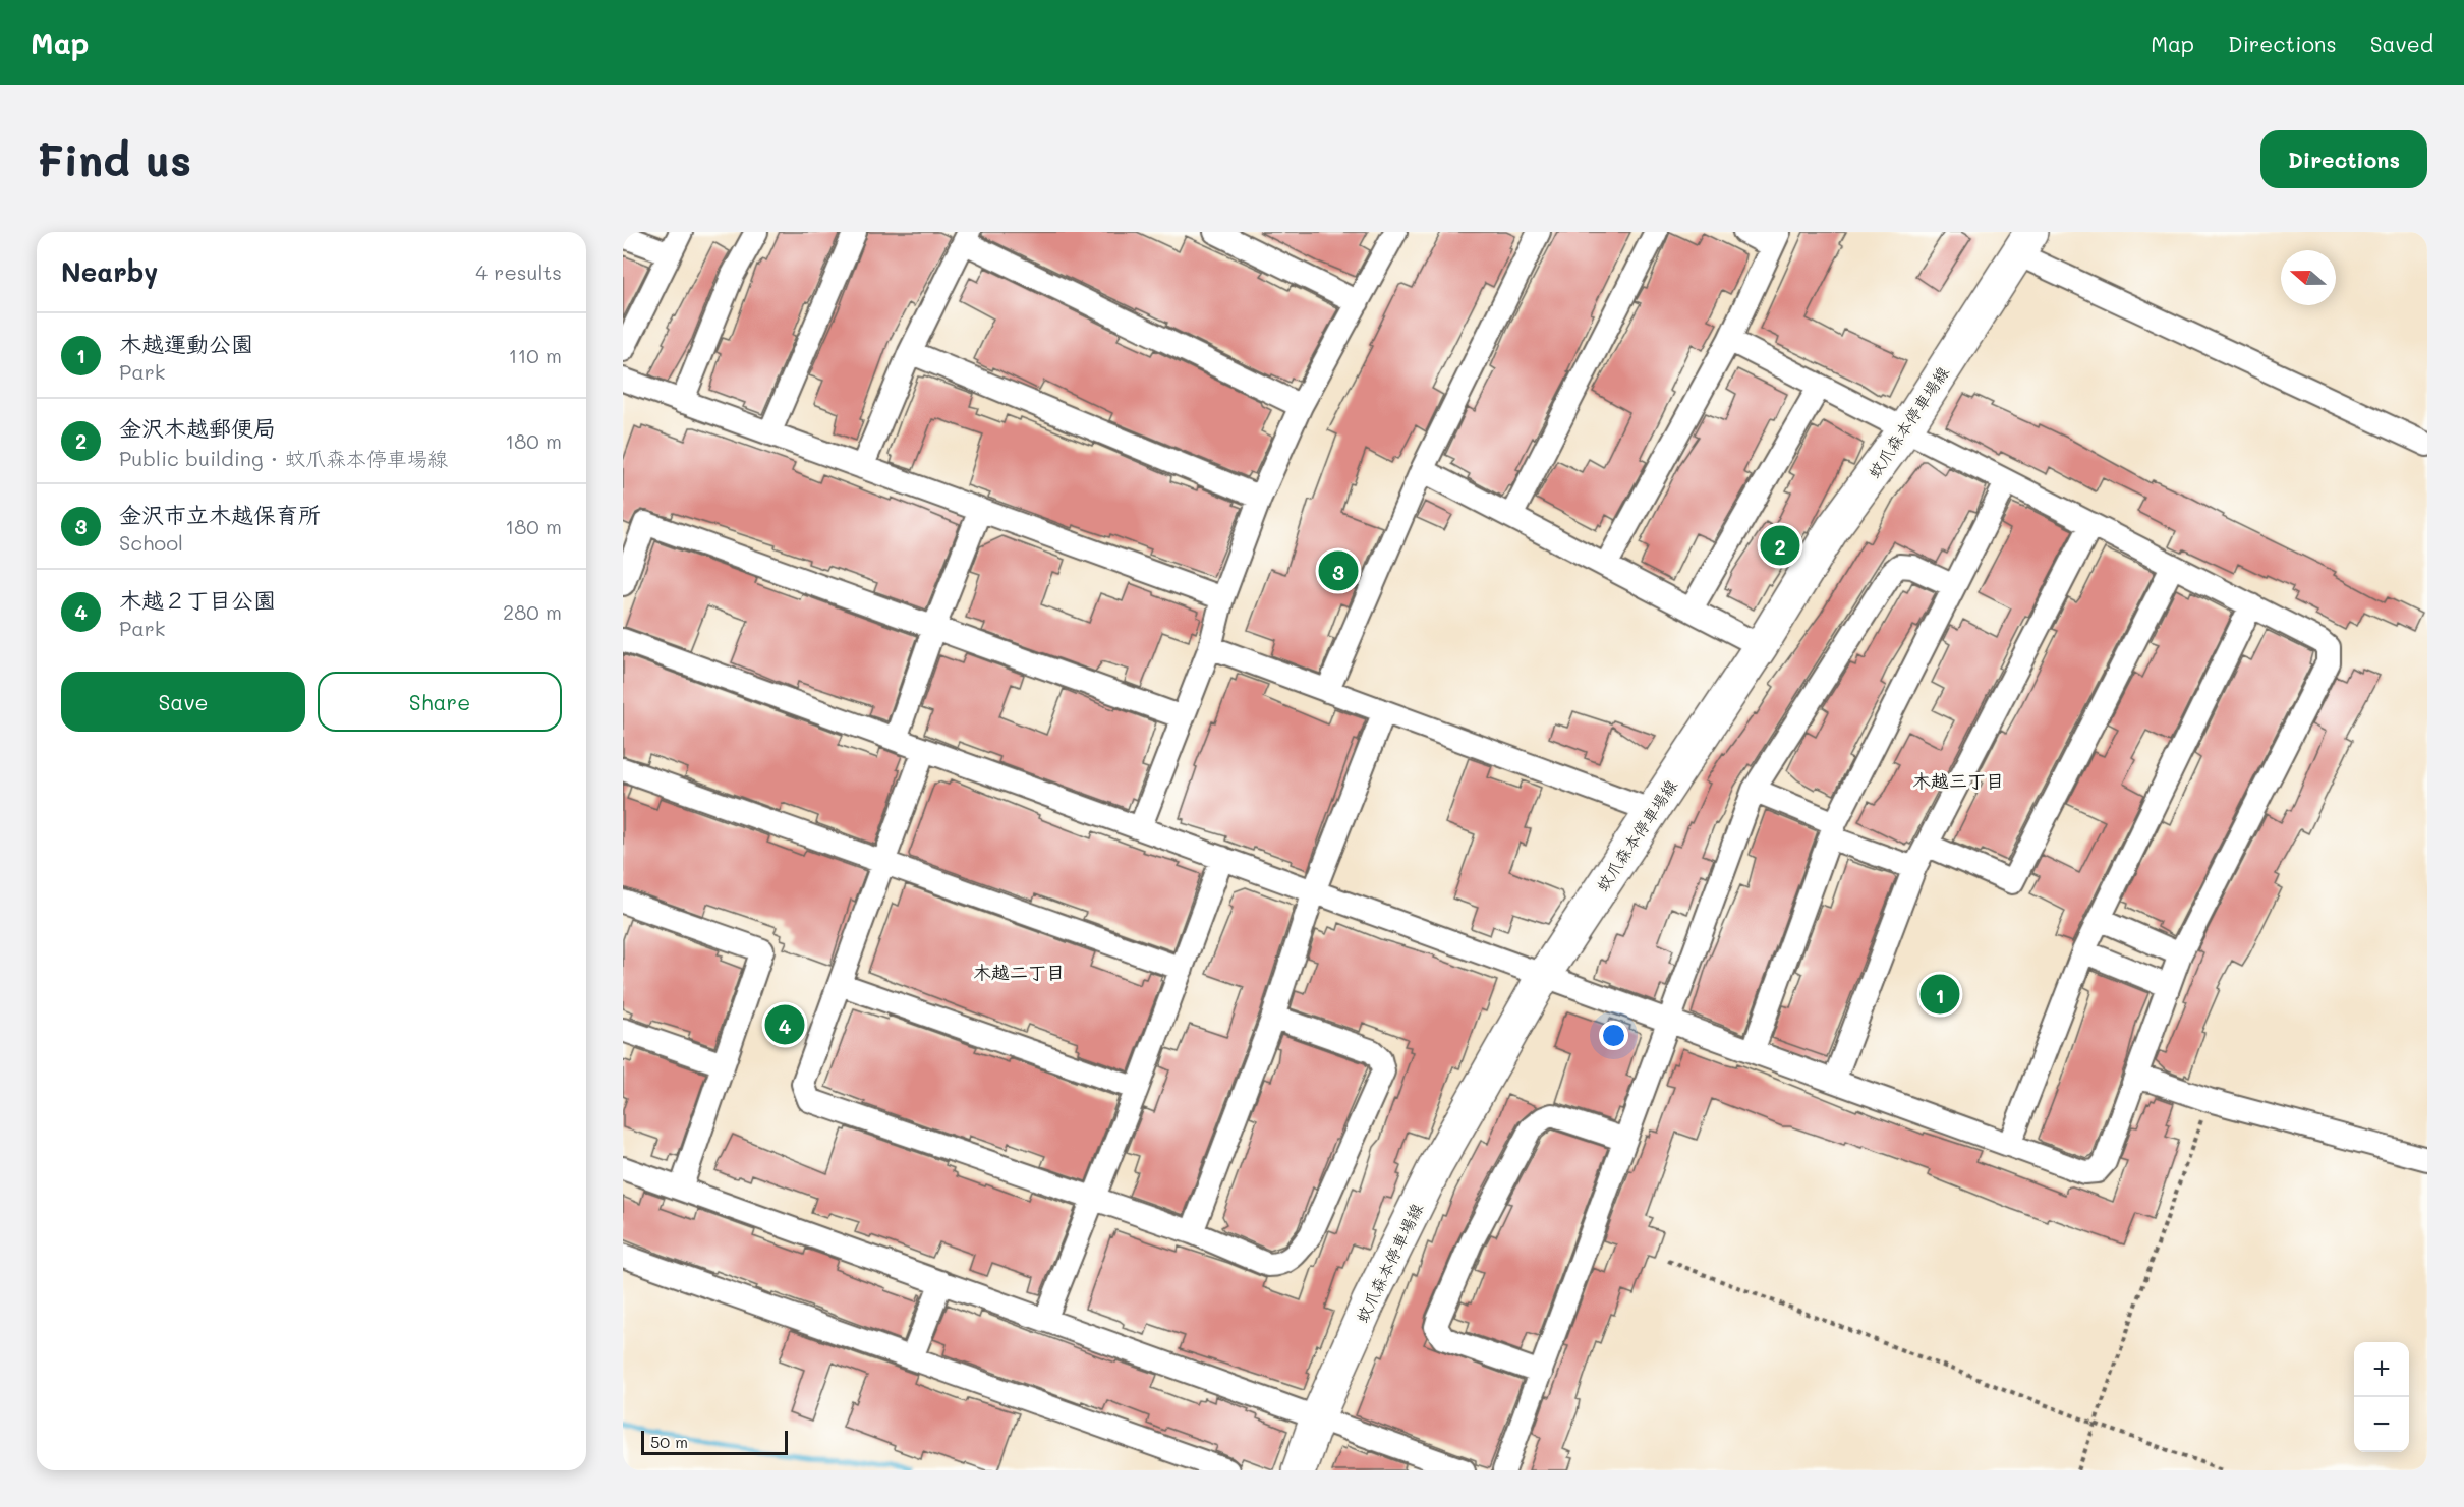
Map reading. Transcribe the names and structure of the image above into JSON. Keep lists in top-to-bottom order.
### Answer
{
  "streets": {
    "main road": ["蚊爪森本停車場線"]
  },
  "districts": ["木越三丁目", "木越二丁目"],
  "scale_bar": "50 m",
  "north": "left",
  "page": {
    "header": "Map",
    "nav": ["Map", "Directions", "Saved"],
    "buttons": [
      "Directions",
      ["Save", "Share"]
    ],
    "title": "Find us",
    "heading": ["Nearby", "4 results"],
    "list": [
      {
        "mark": "1",
        "name": "木越運動公園",
        "note": "Park",
        "value": "110 m"
      },
      {
        "mark": "2",
        "name": "金沢木越郵便局",
        "note": "Public building · 蚊爪森本停車場線",
        "value": "180 m"
      },
      {
        "mark": "3",
        "name": "金沢市立木越保育所",
        "note": "School",
        "value": "180 m"
      },
      {
        "mark": "4",
        "name": "木越２丁目公園",
        "note": "Park",
        "value": "280 m"
      }
    ],
    "pins": [
      "2",
      "3",
      "1",
      "4"
    ],
    "map_buttons": ["+", "−"],
    "scale": "50 m"
  }
}
